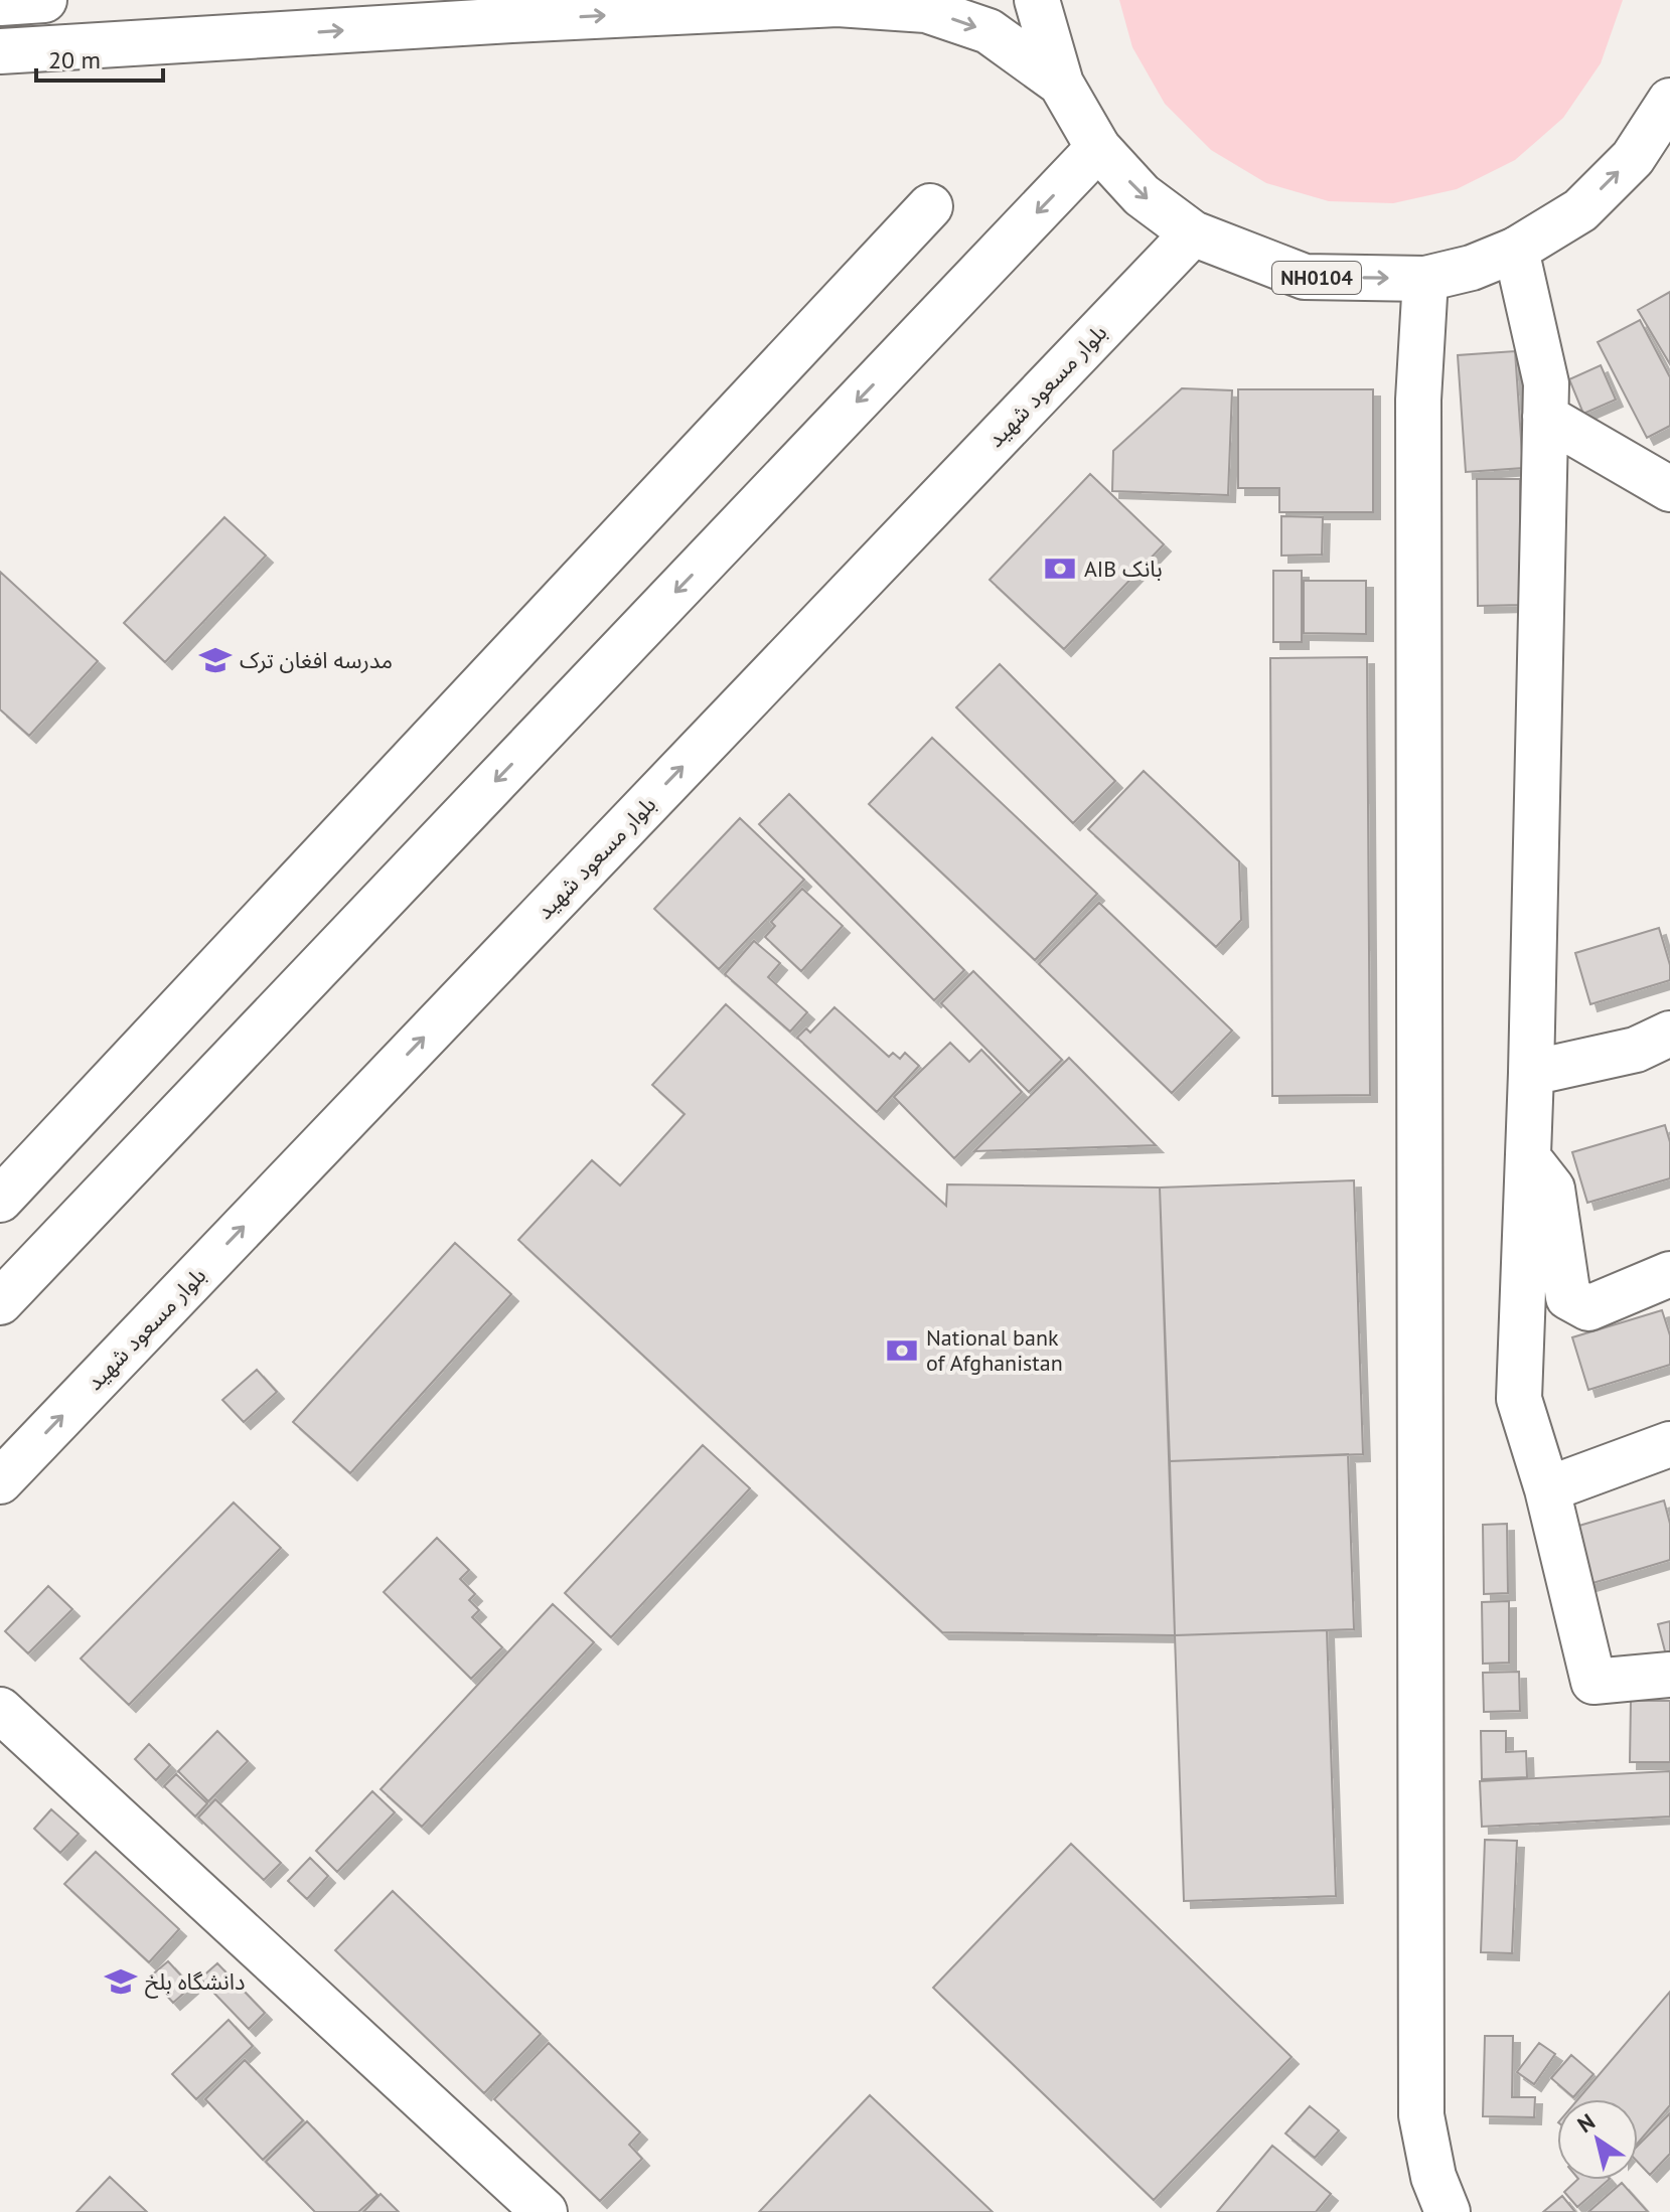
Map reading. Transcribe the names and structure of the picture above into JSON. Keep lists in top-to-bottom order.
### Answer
{
  "streets": {
    "main road": ["NH0104", "بلوار مسعود شهید"]
  },
  "crossings": [
    ["NH0104", "بلوار مسعود شهید"]
  ],
  "places": {
    "bank": ["AIB بانک", "National bank of Afghanistan"],
    "school or university": ["مدرسه افغان ترک", "دانشگاه بلخ"]
  },
  "scale_bar": "20 m",
  "north": "top left"
}
